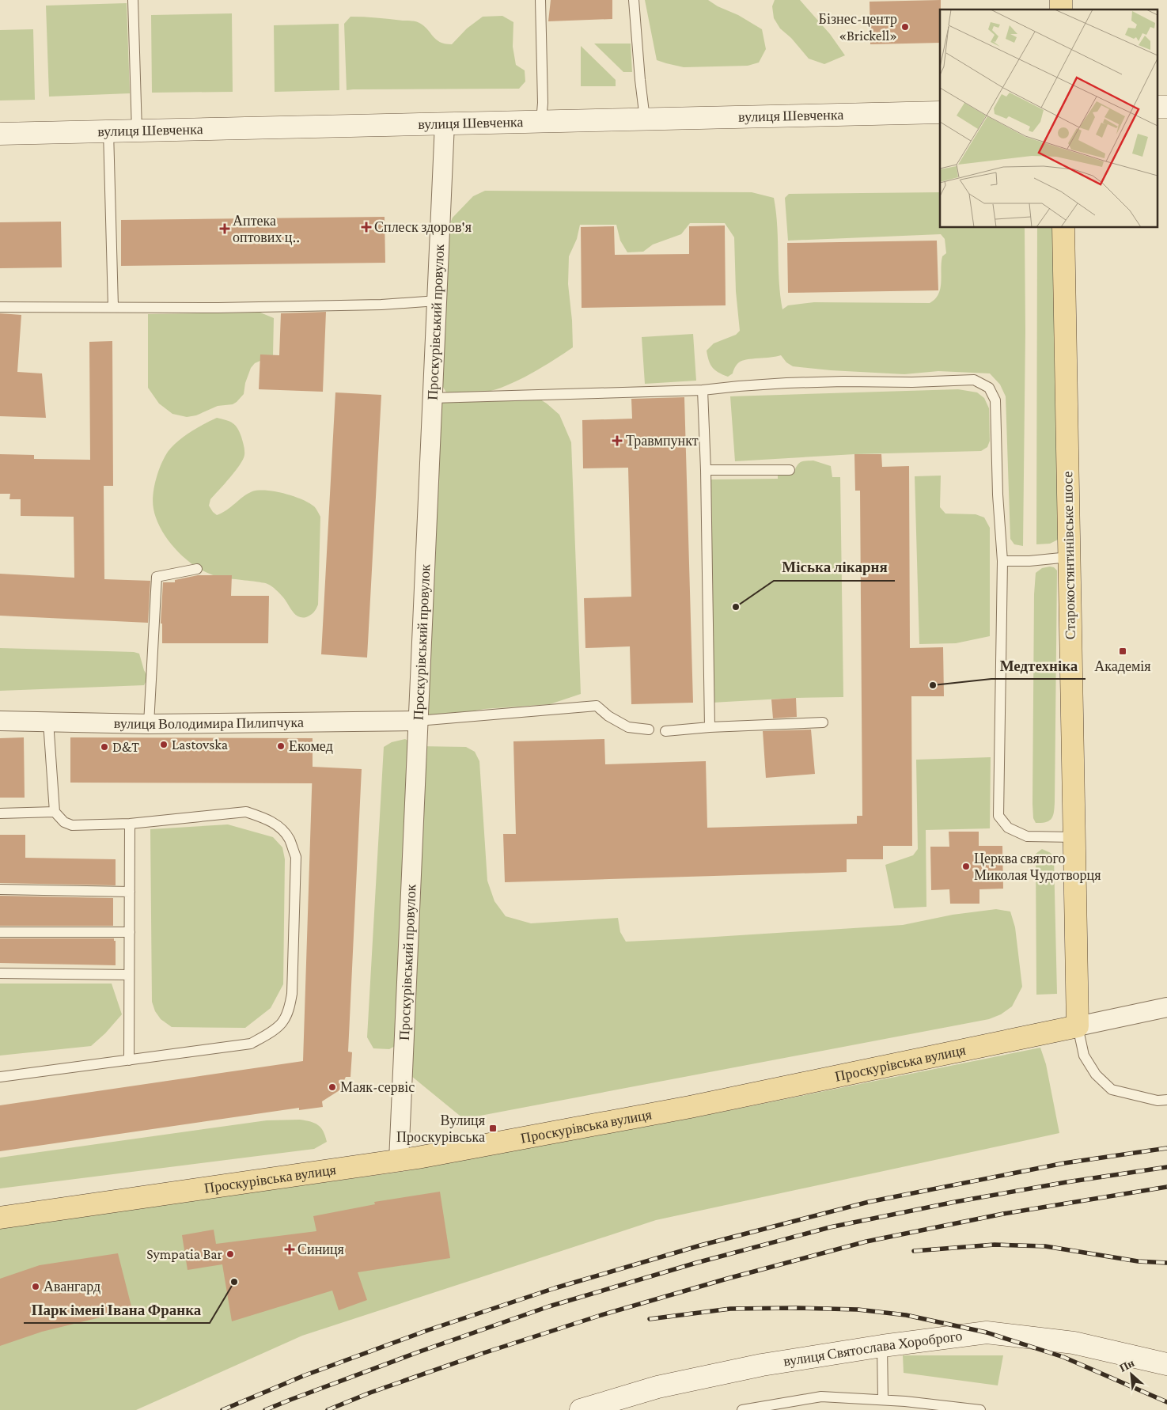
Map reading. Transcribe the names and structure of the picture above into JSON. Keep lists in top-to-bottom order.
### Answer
{
  "streets": {
    "main road": [
      "вулиця Шевченка",
      "Старокостянтинівське шосе",
      "Проскурівська вулиця",
      "вулиця Святослава Хороброго"
    ],
    "street": ["Проскурівський провулок", "вулиця Володимира Пилипчука"]
  },
  "crossings": [
    ["вулиця Шевченка", "Проскурівський провулок"],
    ["Проскурівський провулок", "вулиця Володимира Пилипчука"],
    ["Проскурівський провулок", "Проскурівська вулиця"],
    ["Старокостянтинівське шосе", "Проскурівська вулиця"]
  ],
  "places": {
    "other": [
      "Бізнес-центр «Brickell»",
      "Міська лікарня",
      "Медтехніка",
      "Lastovska",
      "Екомед",
      "D&T",
      "Церква святого Миколая Чудотворця",
      "Маяк-сервіс",
      "Sympatia Bar",
      "Парк імені Івана Франка",
      "Авангард"
    ],
    "health": [
      "Сплеск здоров'я",
      "Аптека оптових ц‥",
      "Травмпункт",
      "Синиця"
    ],
    "transit": ["Академія", "Вулиця Проскурівська"]
  },
  "north": "top left"
}
